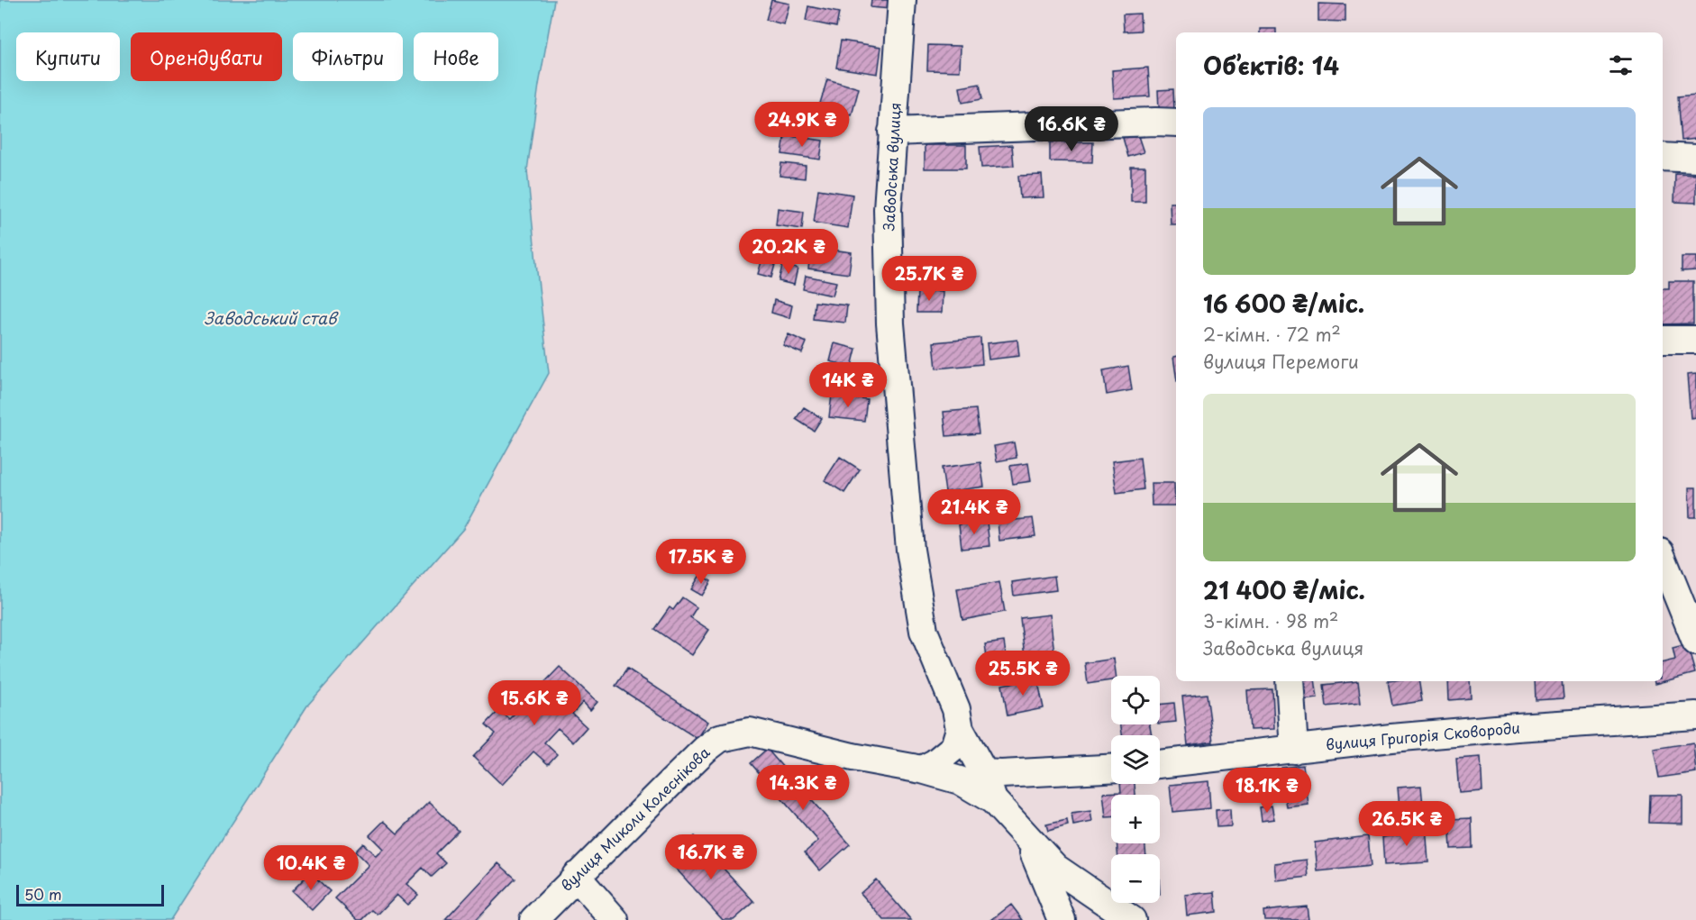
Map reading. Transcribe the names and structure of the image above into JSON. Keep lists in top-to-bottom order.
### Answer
{
  "streets": {
    "street": ["Заводська вулиця", "вулиця Григорія Сковороди", "вулиця Миколи Колеснікова"]
  },
  "crossings": [
    ["Заводська вулиця", "вулиця Миколи Колеснікова"]
  ],
  "water": ["Заводський став"],
  "scale_bar": "50 m",
  "page": {
    "chip": [
      "Купити",
      "Орендувати",
      "Фільтри",
      "Нове"
    ],
    "heading": "Об’єктів: 14",
    "list": [
      {
        "name": "16 600 ₴/міс.",
        "note": "2-кімн. · 72 m² · вулиця Перемоги"
      },
      {
        "name": "21 400 ₴/міс.",
        "note": "3-кімн. · 98 m² · Заводська вулиця"
      }
    ],
    "price": [
      "24.9K ₴",
      "16.6K ₴",
      "20.2K ₴",
      "25.7K ₴",
      "14K ₴",
      "21.4K ₴",
      "17.5K ₴",
      "25.5K ₴",
      "15.6K ₴",
      "14.3K ₴",
      "18.1K ₴",
      "26.5K ₴",
      "16.7K ₴",
      "10.4K ₴"
    ],
    "map_buttons": ["+", "−"],
    "scale": "50 m"
  }
}
